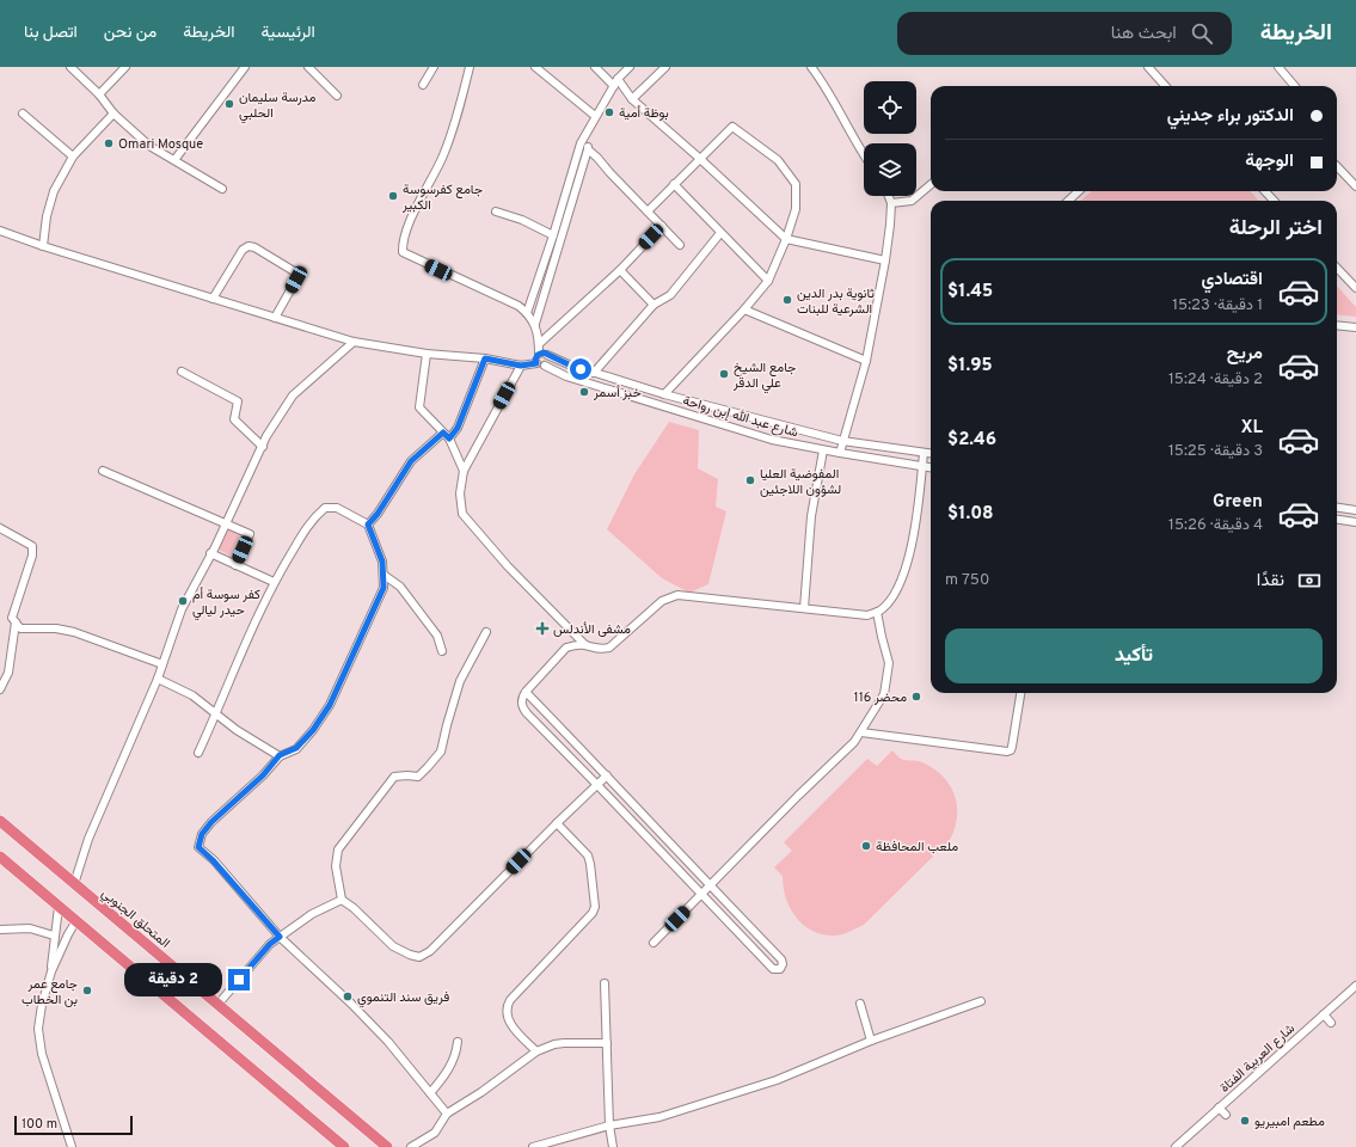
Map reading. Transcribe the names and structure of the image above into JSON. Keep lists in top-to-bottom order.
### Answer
{
  "streets": {
    "highway": ["المتحلق الجنوبي"],
    "street": ["شارع عبد الله إبن رواحة", "شارع العربية الفتاة"]
  },
  "places": {
    "other": [
      "مدرسة سليمان الحلبي",
      "بوظة أمية",
      "Omari Mosque",
      "جامع كفرسوسة الكبير",
      "ثانوية بدر الدين الشرعية للبنات",
      "جامع الشيخ علي الدقر",
      "خبز أسمر",
      "المفوضية العليا لشؤون اللاجئين",
      "كفر سوسة أم حيدر ليالي",
      "محضر 116",
      "ملعب المحافظة",
      "جامع عمر بن الخطاب",
      "فريق سند التنموي",
      "مطعم امبيريو"
    ],
    "health": ["مشفى الأندلس"]
  },
  "scale_bar": "100 m",
  "page": {
    "header": "الخريطة",
    "search": "ابحث هنا",
    "nav": [
      "الرئيسية",
      "الخريطة",
      "من نحن",
      "اتصل بنا"
    ],
    "banner": ["الدكتور براء جديني", "الوجهة"],
    "heading": "اختر الرحلة",
    "list": [
      {
        "name": "اقتصادي",
        "note": "1 دقيقة · 15:23",
        "value": "$1.45"
      },
      {
        "name": "مريح",
        "note": "2 دقيقة · 15:24",
        "value": "$1.95"
      },
      {
        "name": "XL",
        "note": "3 دقيقة · 15:25",
        "value": "$2.46"
      },
      {
        "name": "Green",
        "note": "4 دقيقة · 15:26",
        "value": "$1.08"
      }
    ],
    "pay": ["نقدًا", "750 m"],
    "buttons": "تأكيد",
    "bubble": "2 دقيقة",
    "scale": "100 m"
  }
}
